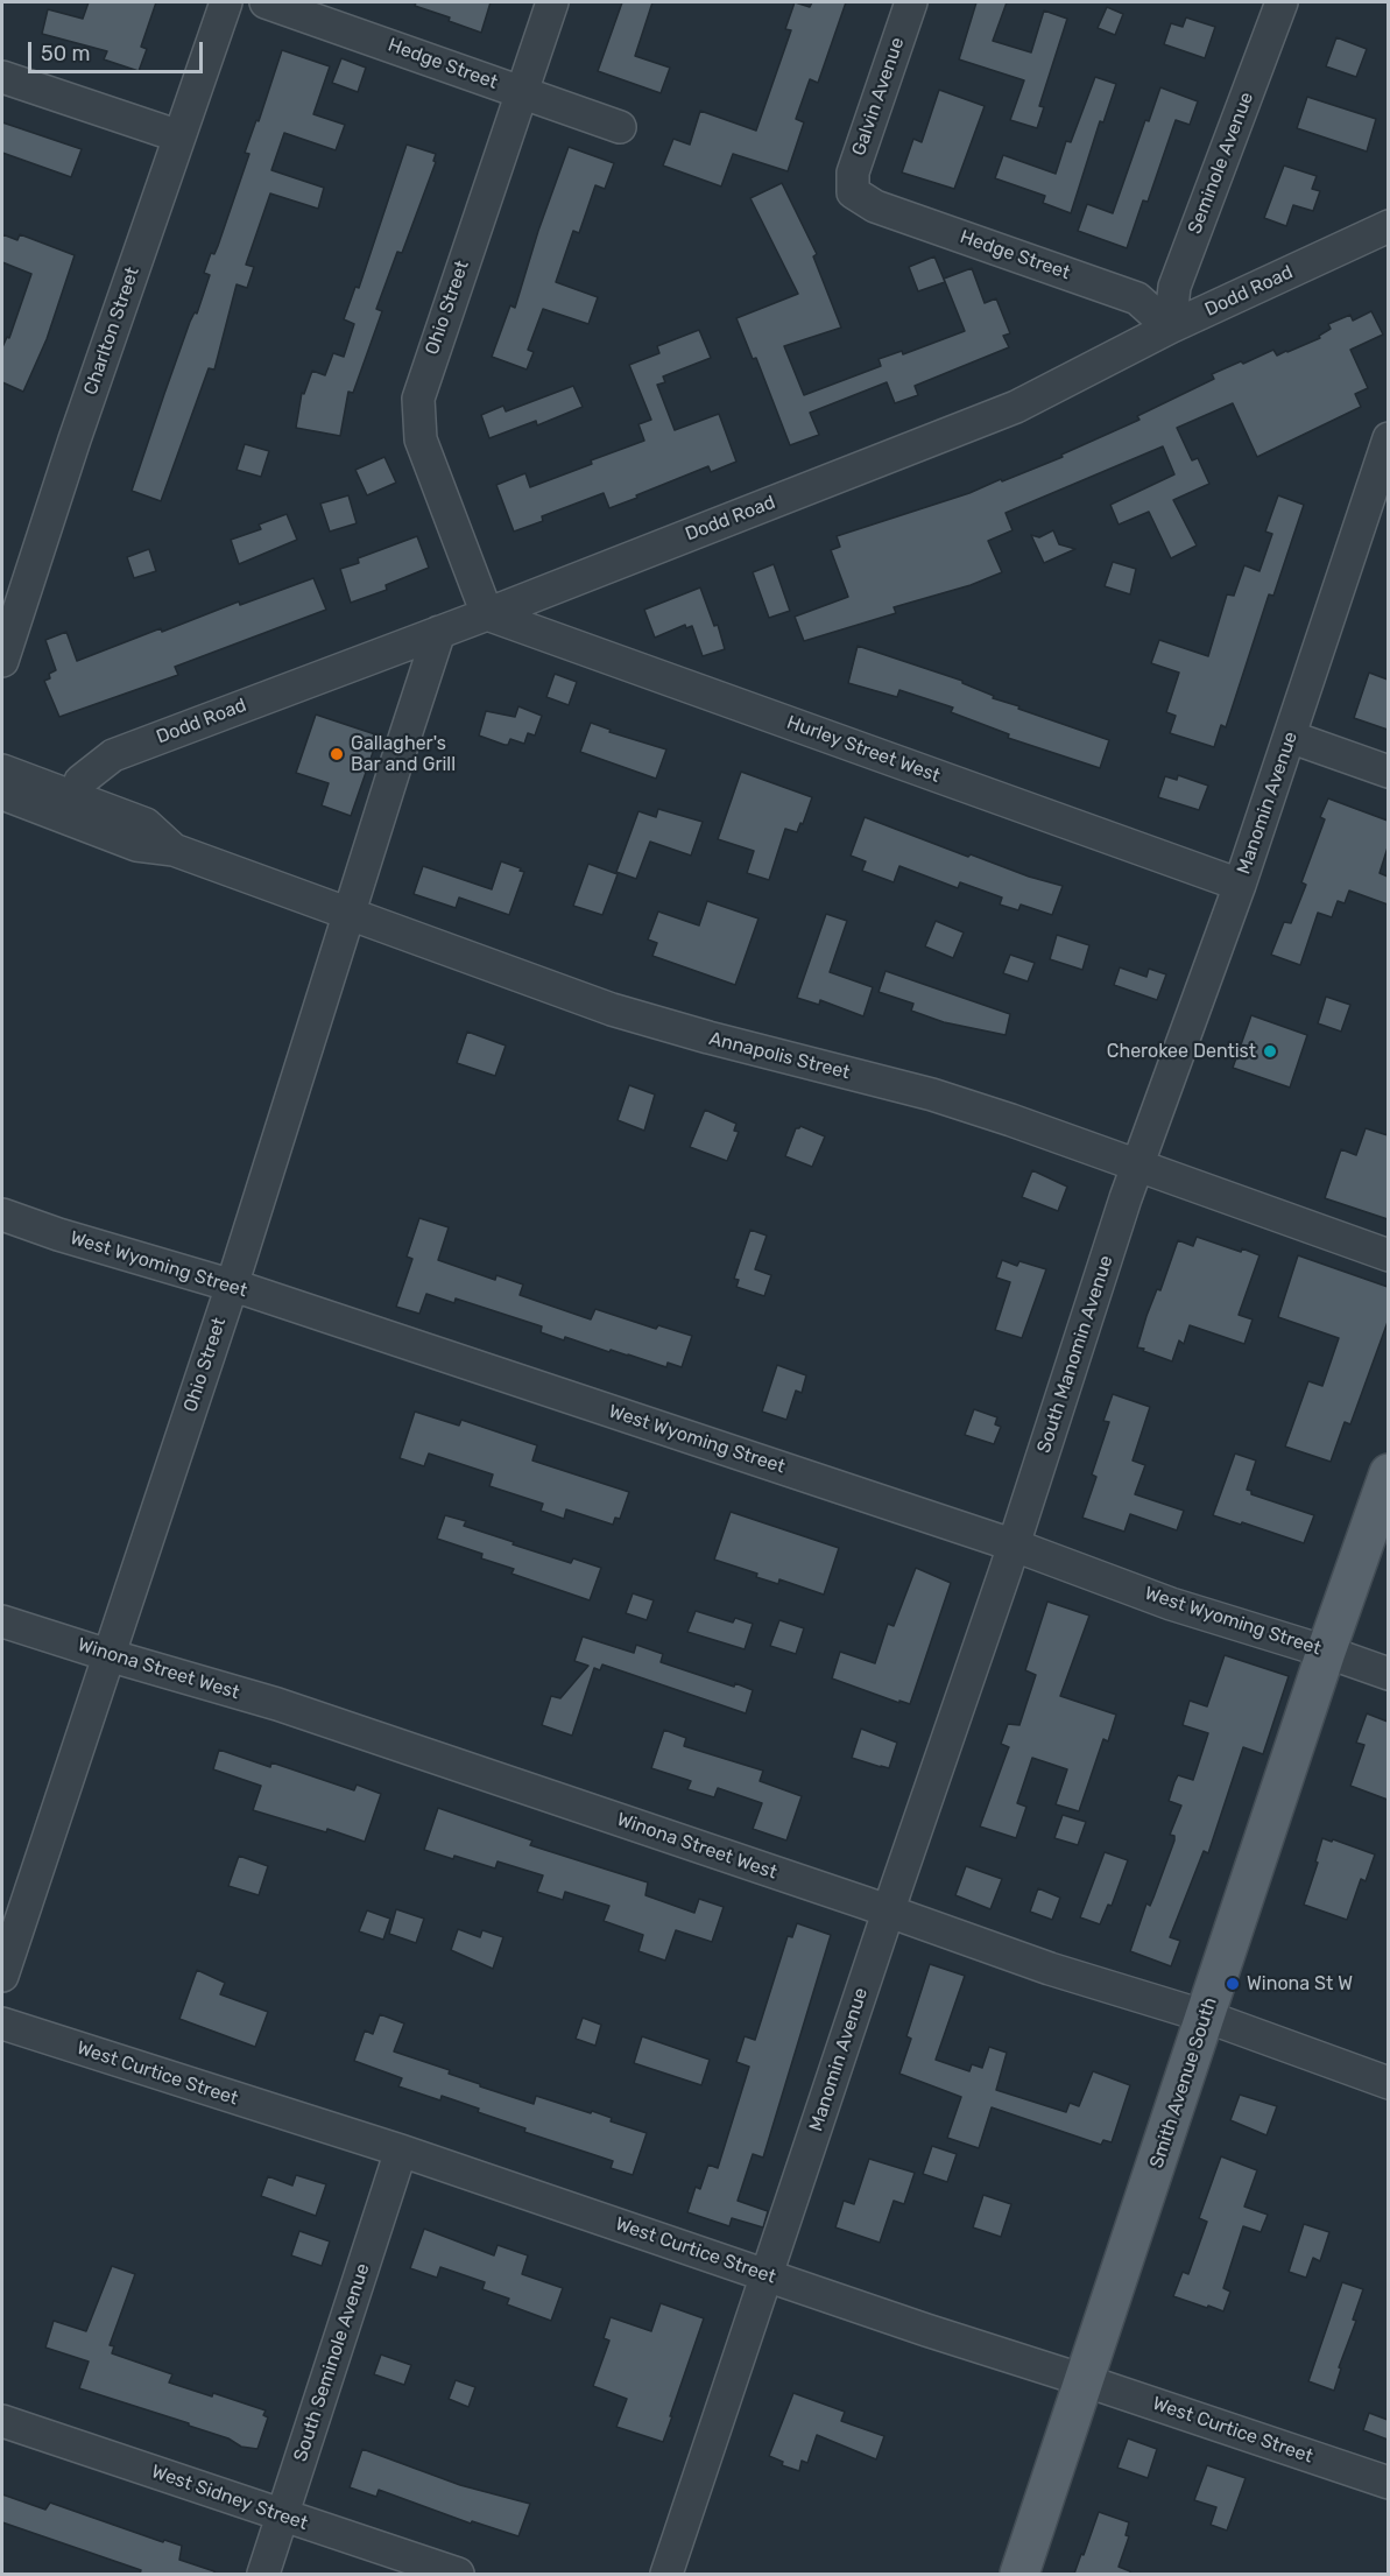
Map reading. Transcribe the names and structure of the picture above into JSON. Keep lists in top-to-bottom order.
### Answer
{
  "streets": {
    "main road": ["Smith Avenue South"],
    "street": [
      "Hedge Street",
      "Galvin Avenue",
      "Seminole Avenue",
      "Dodd Road",
      "Ohio Street",
      "Charlton Street",
      "Hurley Street West",
      "Manomin Avenue",
      "Annapolis Street",
      "West Wyoming Street",
      "South Manomin Avenue",
      "Winona Street West",
      "West Curtice Street",
      "South Seminole Avenue",
      "West Sidney Street"
    ]
  },
  "crossings": [
    ["Hedge Street", "Galvin Avenue"],
    ["Hedge Street", "Seminole Avenue"],
    ["Hedge Street", "Dodd Road"],
    ["Hedge Street", "Ohio Street"],
    ["Seminole Avenue", "Dodd Road"],
    ["Dodd Road", "Ohio Street"],
    ["Dodd Road", "Hurley Street West"],
    ["Dodd Road", "Annapolis Street"],
    ["Ohio Street", "Hurley Street West"],
    ["Ohio Street", "Annapolis Street"],
    ["Ohio Street", "West Wyoming Street"],
    ["Ohio Street", "Winona Street West"],
    ["Hurley Street West", "Manomin Avenue"],
    ["Manomin Avenue", "Annapolis Street"],
    ["Manomin Avenue", "West Wyoming Street"],
    ["Manomin Avenue", "South Manomin Avenue"],
    ["Manomin Avenue", "Winona Street West"],
    ["Manomin Avenue", "West Curtice Street"],
    ["Annapolis Street", "South Manomin Avenue"],
    ["West Wyoming Street", "South Manomin Avenue"],
    ["West Wyoming Street", "Smith Avenue South"],
    ["Winona Street West", "Smith Avenue South"],
    ["West Curtice Street", "Smith Avenue South"],
    ["West Curtice Street", "South Seminole Avenue"],
    ["South Seminole Avenue", "West Sidney Street"]
  ],
  "places": ["Gallagher's Bar and Grill", "Cherokee Dentist", "Winona St W"],
  "scale_bar": "50 m"
}
